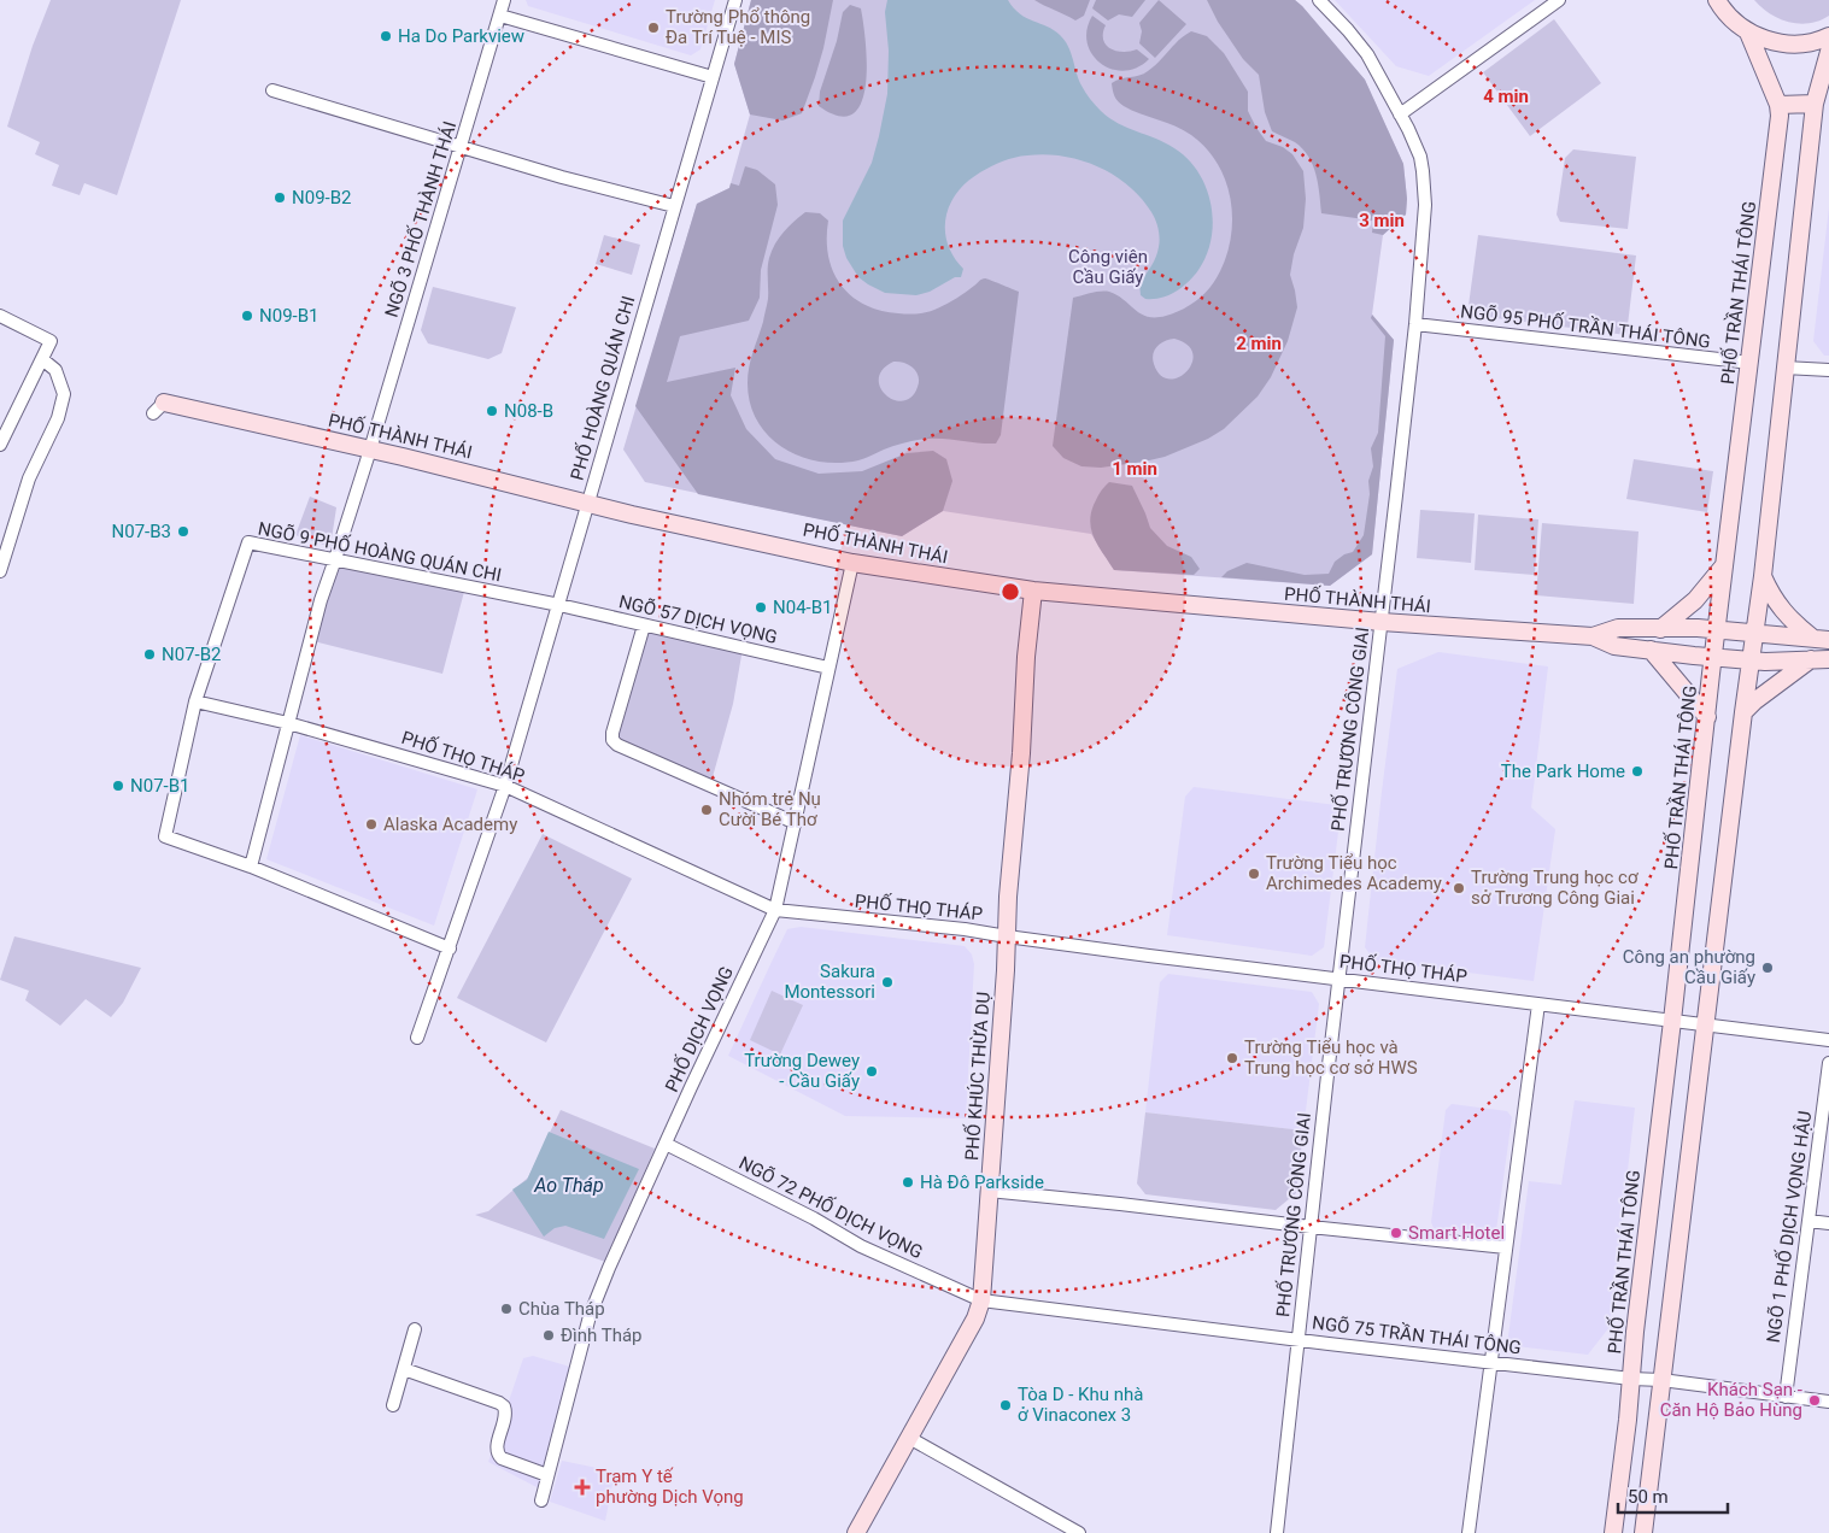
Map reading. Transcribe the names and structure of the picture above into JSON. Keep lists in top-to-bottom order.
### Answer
{
  "streets": {
    "main road": ["PHỐ TRẦN THÁI TÔNG", "PHỐ THÀNH THÁI", "PHỐ KHÚC THỪA DỤ"],
    "street": [
      "NGÕ 3 PHỐ THÀNH THÁI",
      "NGÕ 95 PHỐ TRẦN THÁI TÔNG",
      "PHỐ HOÀNG QUÁN CHI",
      "NGÕ 9 PHỐ HOÀNG QUÁN CHI",
      "NGÕ 57 DỊCH VỌNG",
      "PHỐ TRƯƠNG CÔNG GIAI",
      "PHỐ THỌ THÁP",
      "PHỐ DỊCH VỌNG",
      "NGÕ 72 PHỐ DỊCH VỌNG",
      "NGÕ 1 PHỐ DỊCH VỌNG HẬU",
      "NGÕ 75 TRẦN THÁI TÔNG"
    ]
  },
  "crossings": [
    ["NGÕ 3 PHỐ THÀNH THÁI", "PHỐ THÀNH THÁI"],
    ["NGÕ 3 PHỐ THÀNH THÁI", "NGÕ 9 PHỐ HOÀNG QUÁN CHI"],
    ["NGÕ 3 PHỐ THÀNH THÁI", "PHỐ THỌ THÁP"],
    ["PHỐ TRẦN THÁI TÔNG", "NGÕ 95 PHỐ TRẦN THÁI TÔNG"],
    ["PHỐ TRẦN THÁI TÔNG", "PHỐ THÀNH THÁI"],
    ["PHỐ TRẦN THÁI TÔNG", "PHỐ THỌ THÁP"],
    ["PHỐ TRẦN THÁI TÔNG", "NGÕ 75 TRẦN THÁI TÔNG"],
    ["NGÕ 95 PHỐ TRẦN THÁI TÔNG", "PHỐ TRƯƠNG CÔNG GIAI"],
    ["PHỐ HOÀNG QUÁN CHI", "PHỐ THÀNH THÁI"],
    ["PHỐ HOÀNG QUÁN CHI", "NGÕ 9 PHỐ HOÀNG QUÁN CHI"],
    ["PHỐ HOÀNG QUÁN CHI", "NGÕ 57 DỊCH VỌNG"],
    ["PHỐ HOÀNG QUÁN CHI", "PHỐ THỌ THÁP"],
    ["PHỐ THÀNH THÁI", "PHỐ TRƯƠNG CÔNG GIAI"],
    ["PHỐ THÀNH THÁI", "PHỐ DỊCH VỌNG"],
    ["PHỐ THÀNH THÁI", "PHỐ KHÚC THỪA DỤ"],
    ["NGÕ 9 PHỐ HOÀNG QUÁN CHI", "NGÕ 57 DỊCH VỌNG"],
    ["NGÕ 9 PHỐ HOÀNG QUÁN CHI", "PHỐ THỌ THÁP"],
    ["NGÕ 57 DỊCH VỌNG", "PHỐ DỊCH VỌNG"],
    ["PHỐ TRƯƠNG CÔNG GIAI", "PHỐ THỌ THÁP"],
    ["PHỐ TRƯƠNG CÔNG GIAI", "NGÕ 75 TRẦN THÁI TÔNG"],
    ["PHỐ THỌ THÁP", "PHỐ DỊCH VỌNG"],
    ["PHỐ THỌ THÁP", "PHỐ KHÚC THỪA DỤ"],
    ["PHỐ DỊCH VỌNG", "NGÕ 72 PHỐ DỊCH VỌNG"],
    ["PHỐ KHÚC THỪA DỤ", "NGÕ 72 PHỐ DỊCH VỌNG"],
    ["PHỐ KHÚC THỪA DỤ", "NGÕ 75 TRẦN THÁI TÔNG"],
    ["NGÕ 72 PHỐ DỊCH VỌNG", "NGÕ 75 TRẦN THÁI TÔNG"],
    ["NGÕ 1 PHỐ DỊCH VỌNG HẬU", "NGÕ 75 TRẦN THÁI TÔNG"]
  ],
  "water": ["Ao Tháp"],
  "parks": ["Công viên Cầu Giấy"],
  "places": {
    "other": [
      "Trường Phổ thông Đa Trí Tuệ - MIS",
      "Ha Do Parkview",
      "N09-B2",
      "N09-B1",
      "N08-B",
      "N07-B3",
      "N04-B1",
      "N07-B2",
      "The Park Home",
      "N07-B1",
      "Nhóm trẻ Nụ Cười Bé Thơ",
      "Alaska Academy",
      "Trường Tiểu học Archimedes Academy",
      "Trường Trung học cơ sở Trương Công Giai",
      "Công an phường Cầu Giấy",
      "Sakura Montessori",
      "Trường Tiểu học và Trung học cơ sở HWS",
      "Trường Dewey - Cầu Giấy",
      "Hà Đô Parkside",
      "Smart Hotel",
      "Chùa Tháp",
      "Đình Tháp",
      "Khách Sạn - Căn Hộ Bảo Hùng",
      "Tòa D - Khu nhà ở Vinaconex 3"
    ],
    "health": ["Trạm Y tế phường Dịch Vọng"]
  },
  "scale_bar": "50 m",
  "rings": [
    "4 min",
    "3 min",
    "2 min",
    "1 min"
  ]
}
